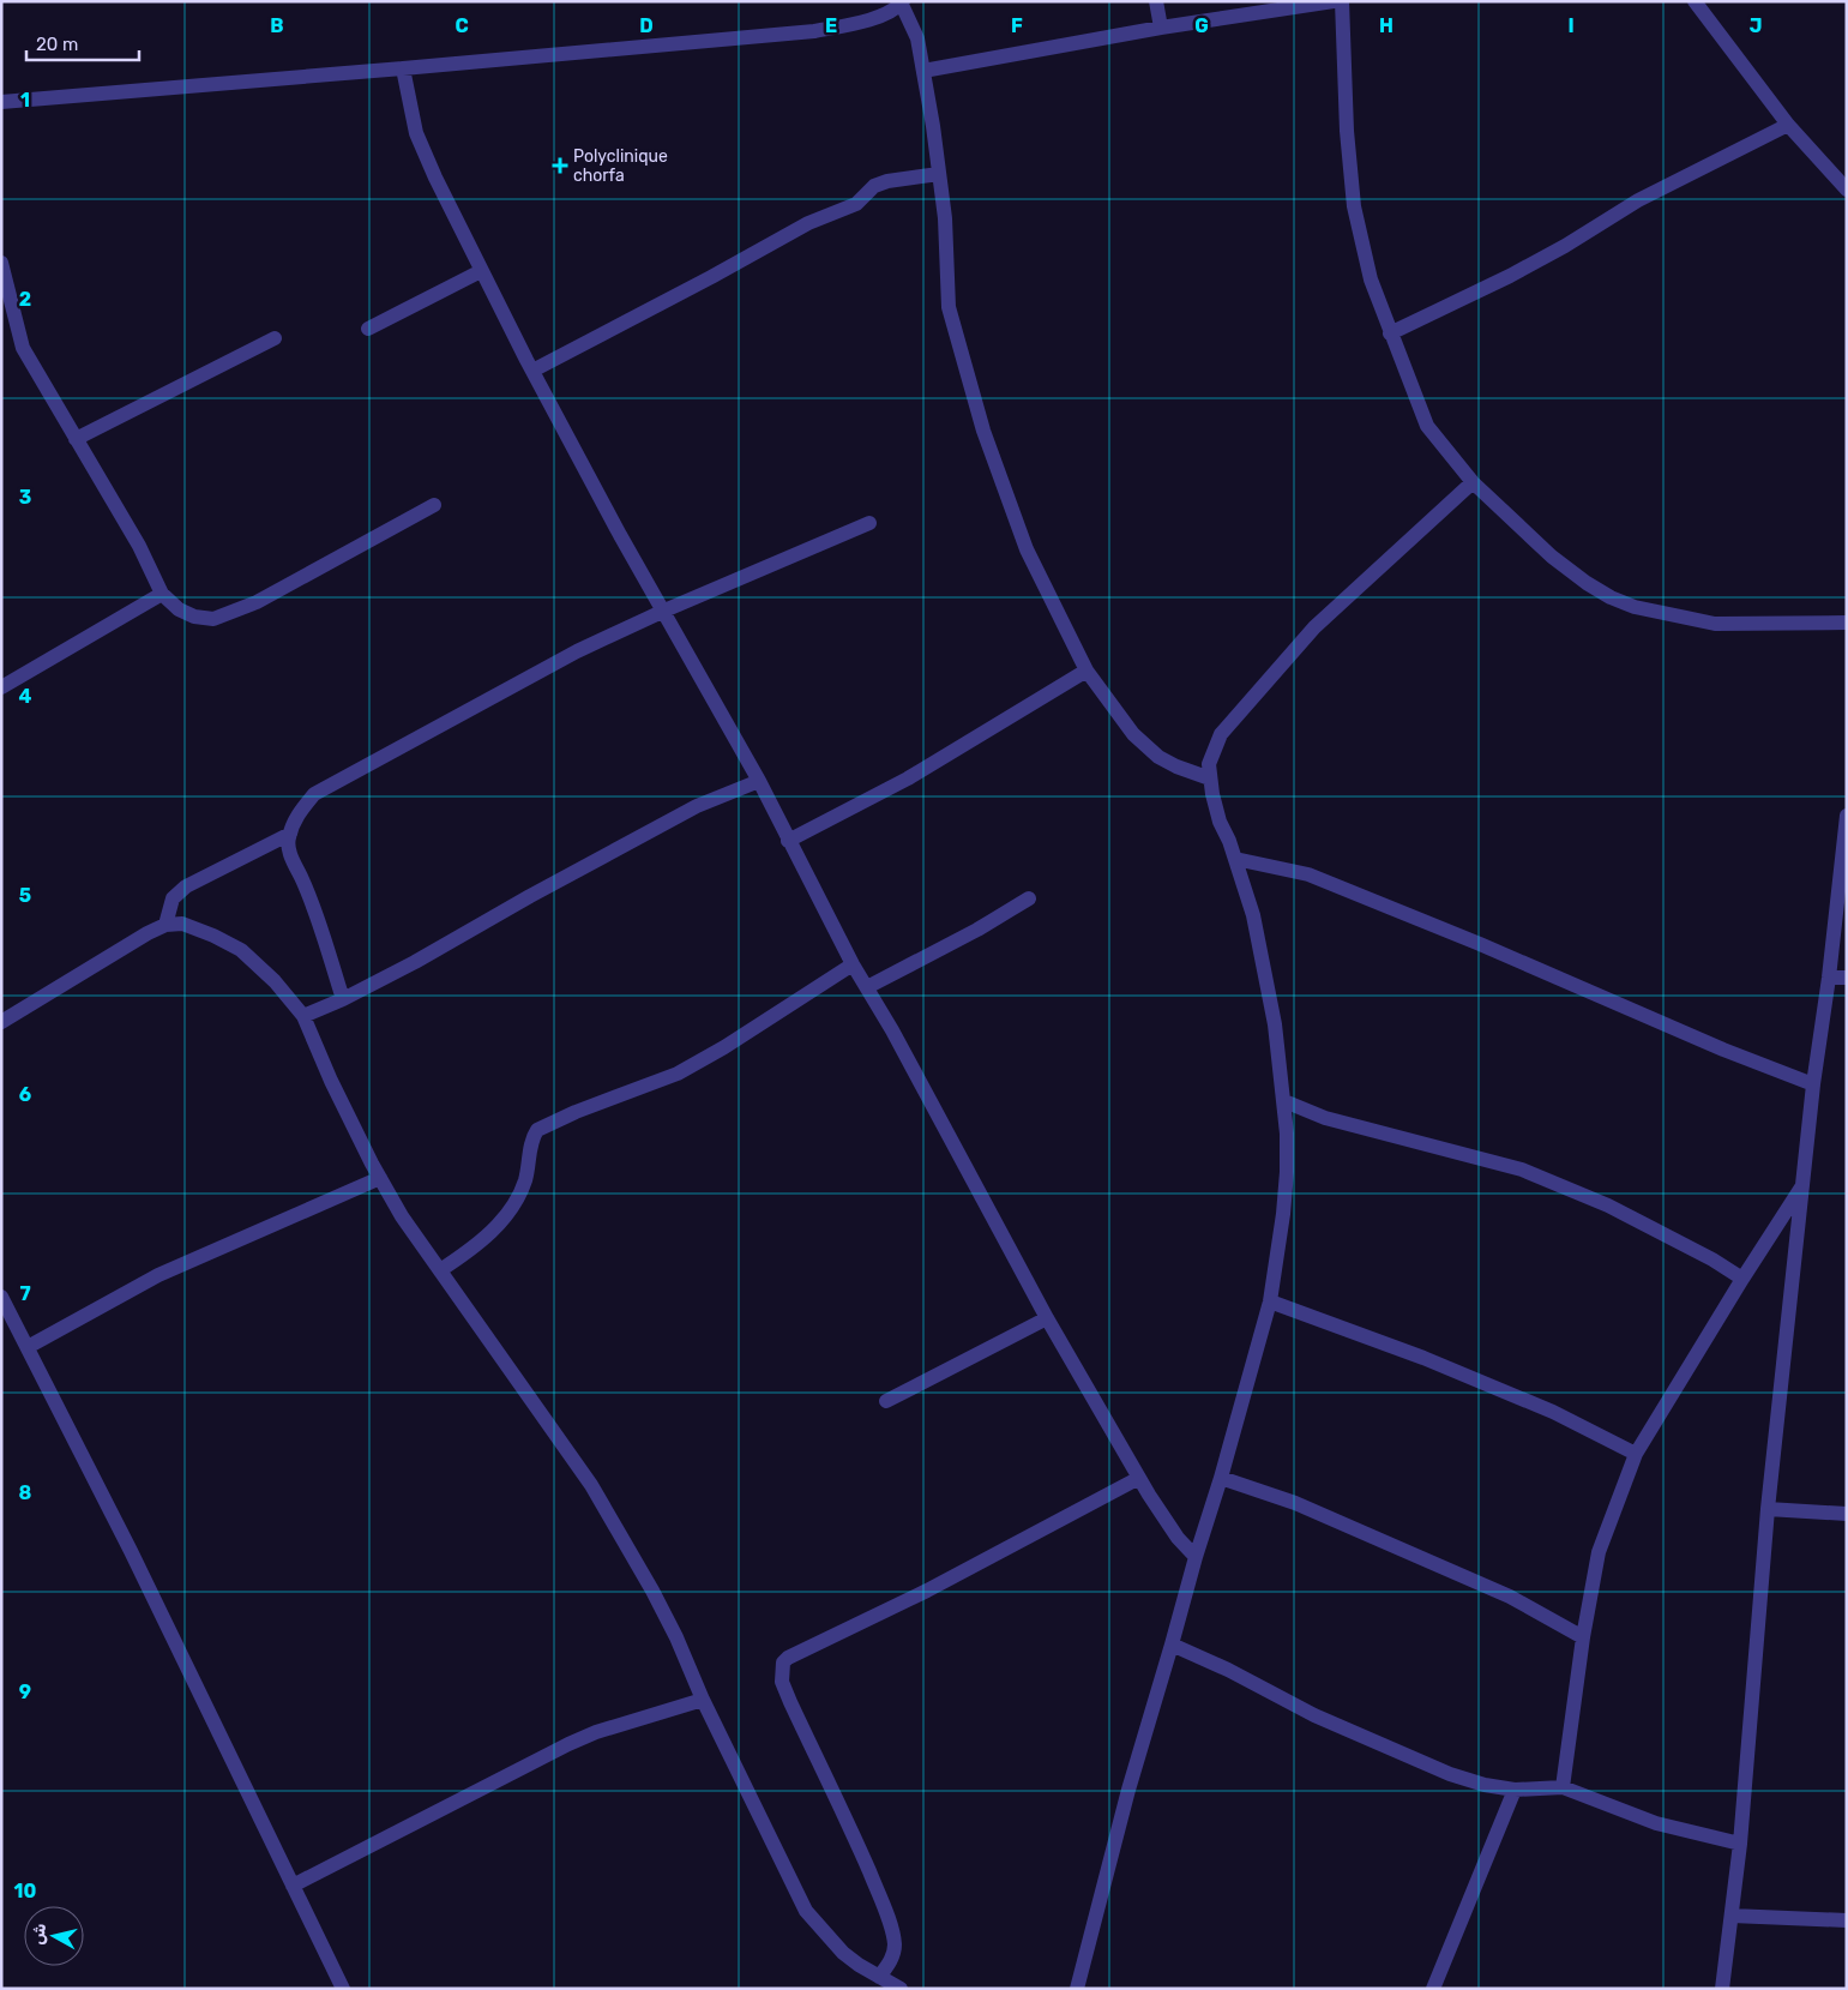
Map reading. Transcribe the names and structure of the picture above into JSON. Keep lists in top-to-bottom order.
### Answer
{
  "places": {
    "health": ["Polyclinique chorfa"]
  },
  "scale_bar": "20 m",
  "north": "left",
  "grid": {
    "columns": [
      "B",
      "C",
      "D",
      "E",
      "F",
      "G",
      "H",
      "I",
      "J"
    ],
    "rows": [
      "1",
      "2",
      "3",
      "4",
      "5",
      "6",
      "7",
      "8",
      "9",
      "10"
    ]
  }
}
